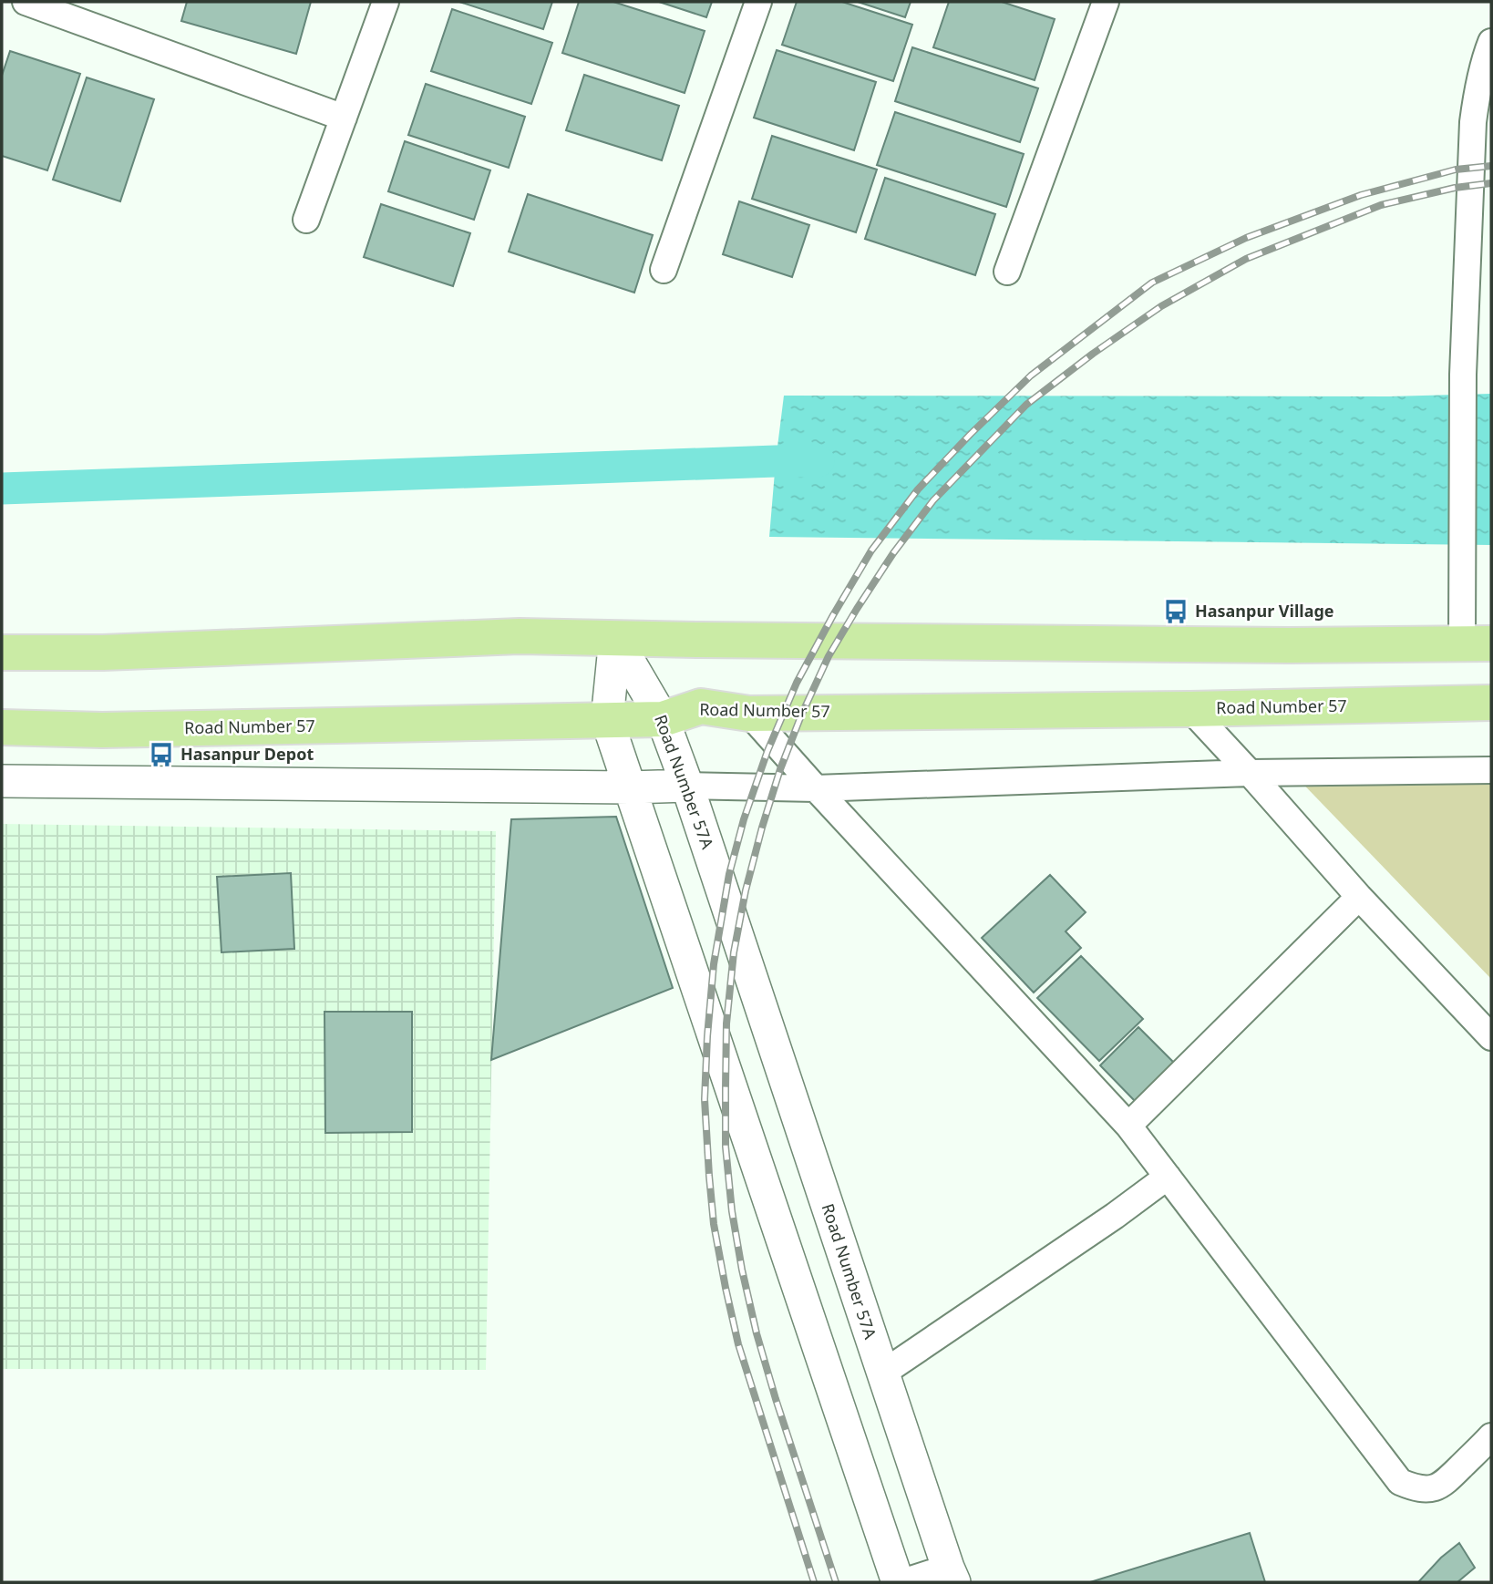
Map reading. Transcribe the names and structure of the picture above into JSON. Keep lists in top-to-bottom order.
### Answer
{
  "streets": {
    "main road": ["Road Number 57"],
    "street": ["Road Number 57A"]
  },
  "crossings": [
    ["Road Number 57", "Road Number 57A"]
  ],
  "places": {
    "bus stop": ["Hasanpur Village", "Hasanpur Depot"]
  }
}
